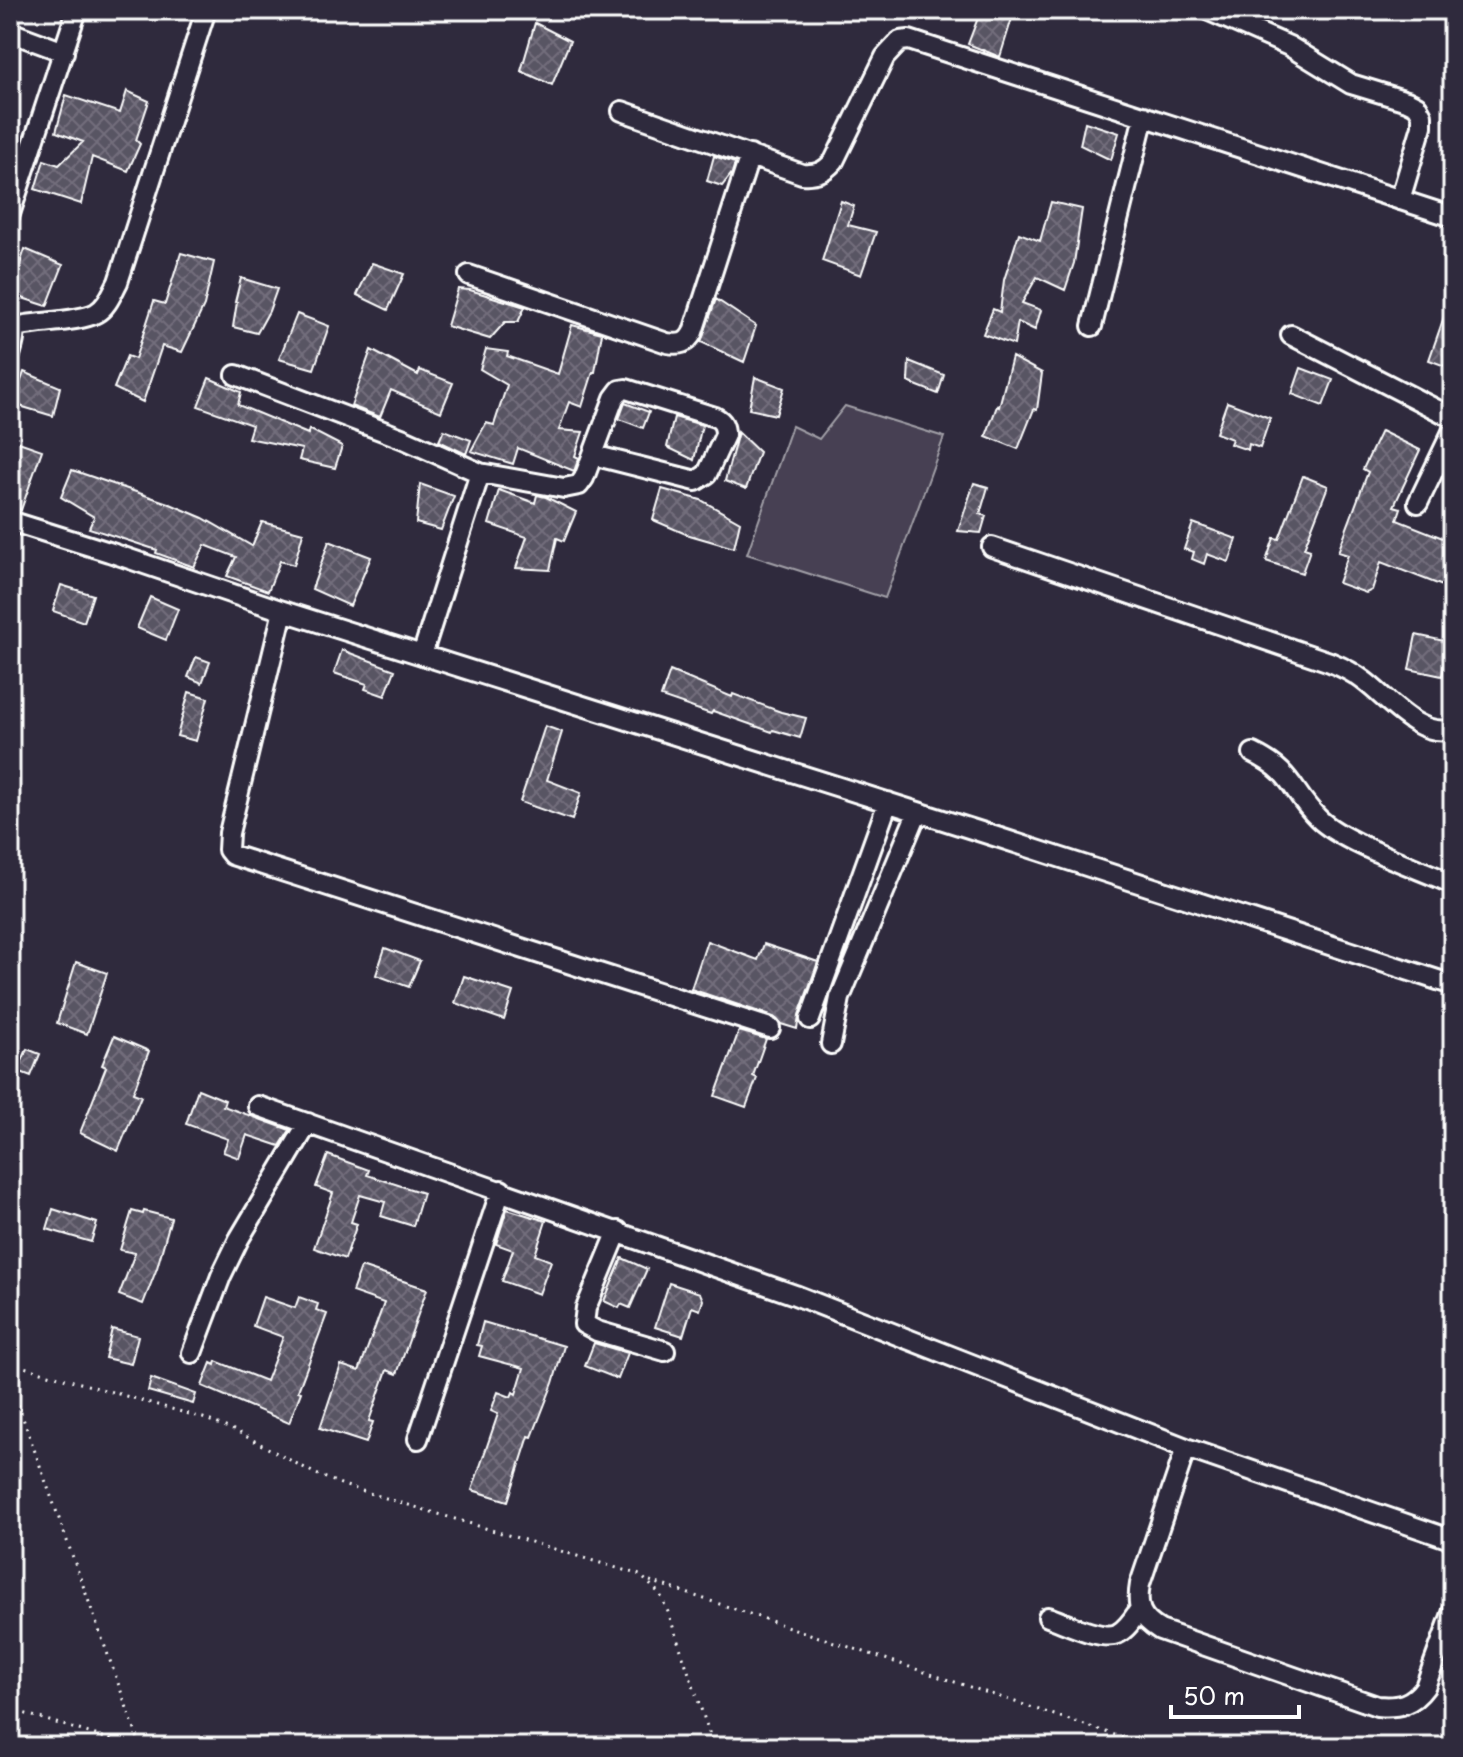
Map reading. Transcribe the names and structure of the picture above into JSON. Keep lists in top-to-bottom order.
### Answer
{
  "scale_bar": "50 m"
}
